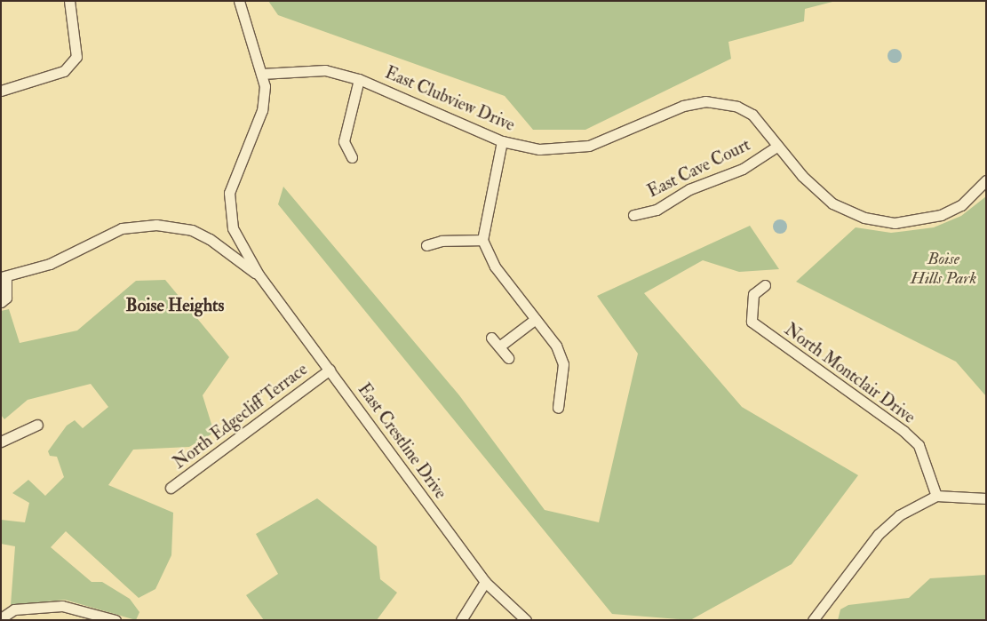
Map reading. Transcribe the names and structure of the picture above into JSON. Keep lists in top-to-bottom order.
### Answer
{
  "streets": {
    "street": [
      "East Clubview Drive",
      "East Cave Court",
      "North Montclair Drive",
      "North Edgecliff Terrace",
      "East Crestline Drive"
    ]
  },
  "crossings": [
    ["East Clubview Drive", "East Cave Court"],
    ["North Edgecliff Terrace", "East Crestline Drive"]
  ],
  "districts": ["Boise Heights"],
  "parks": ["Boise Hills Park"]
}
